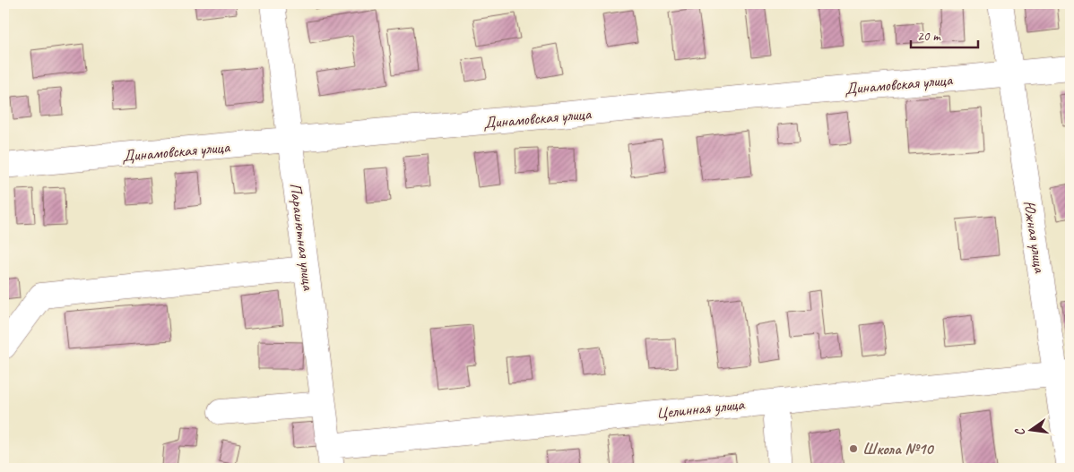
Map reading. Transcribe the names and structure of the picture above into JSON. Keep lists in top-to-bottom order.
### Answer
{
  "streets": {
    "street": [
      "Динамовская улица",
      "Парашютная улица",
      "Южная улица",
      "Целинная улица"
    ]
  },
  "crossings": [
    ["Динамовская улица", "Парашютная улица"],
    ["Динамовская улица", "Южная улица"],
    ["Парашютная улица", "Целинная улица"],
    ["Южная улица", "Целинная улица"]
  ],
  "places": ["Школа №10"],
  "scale_bar": "20 m",
  "north": "left"
}
